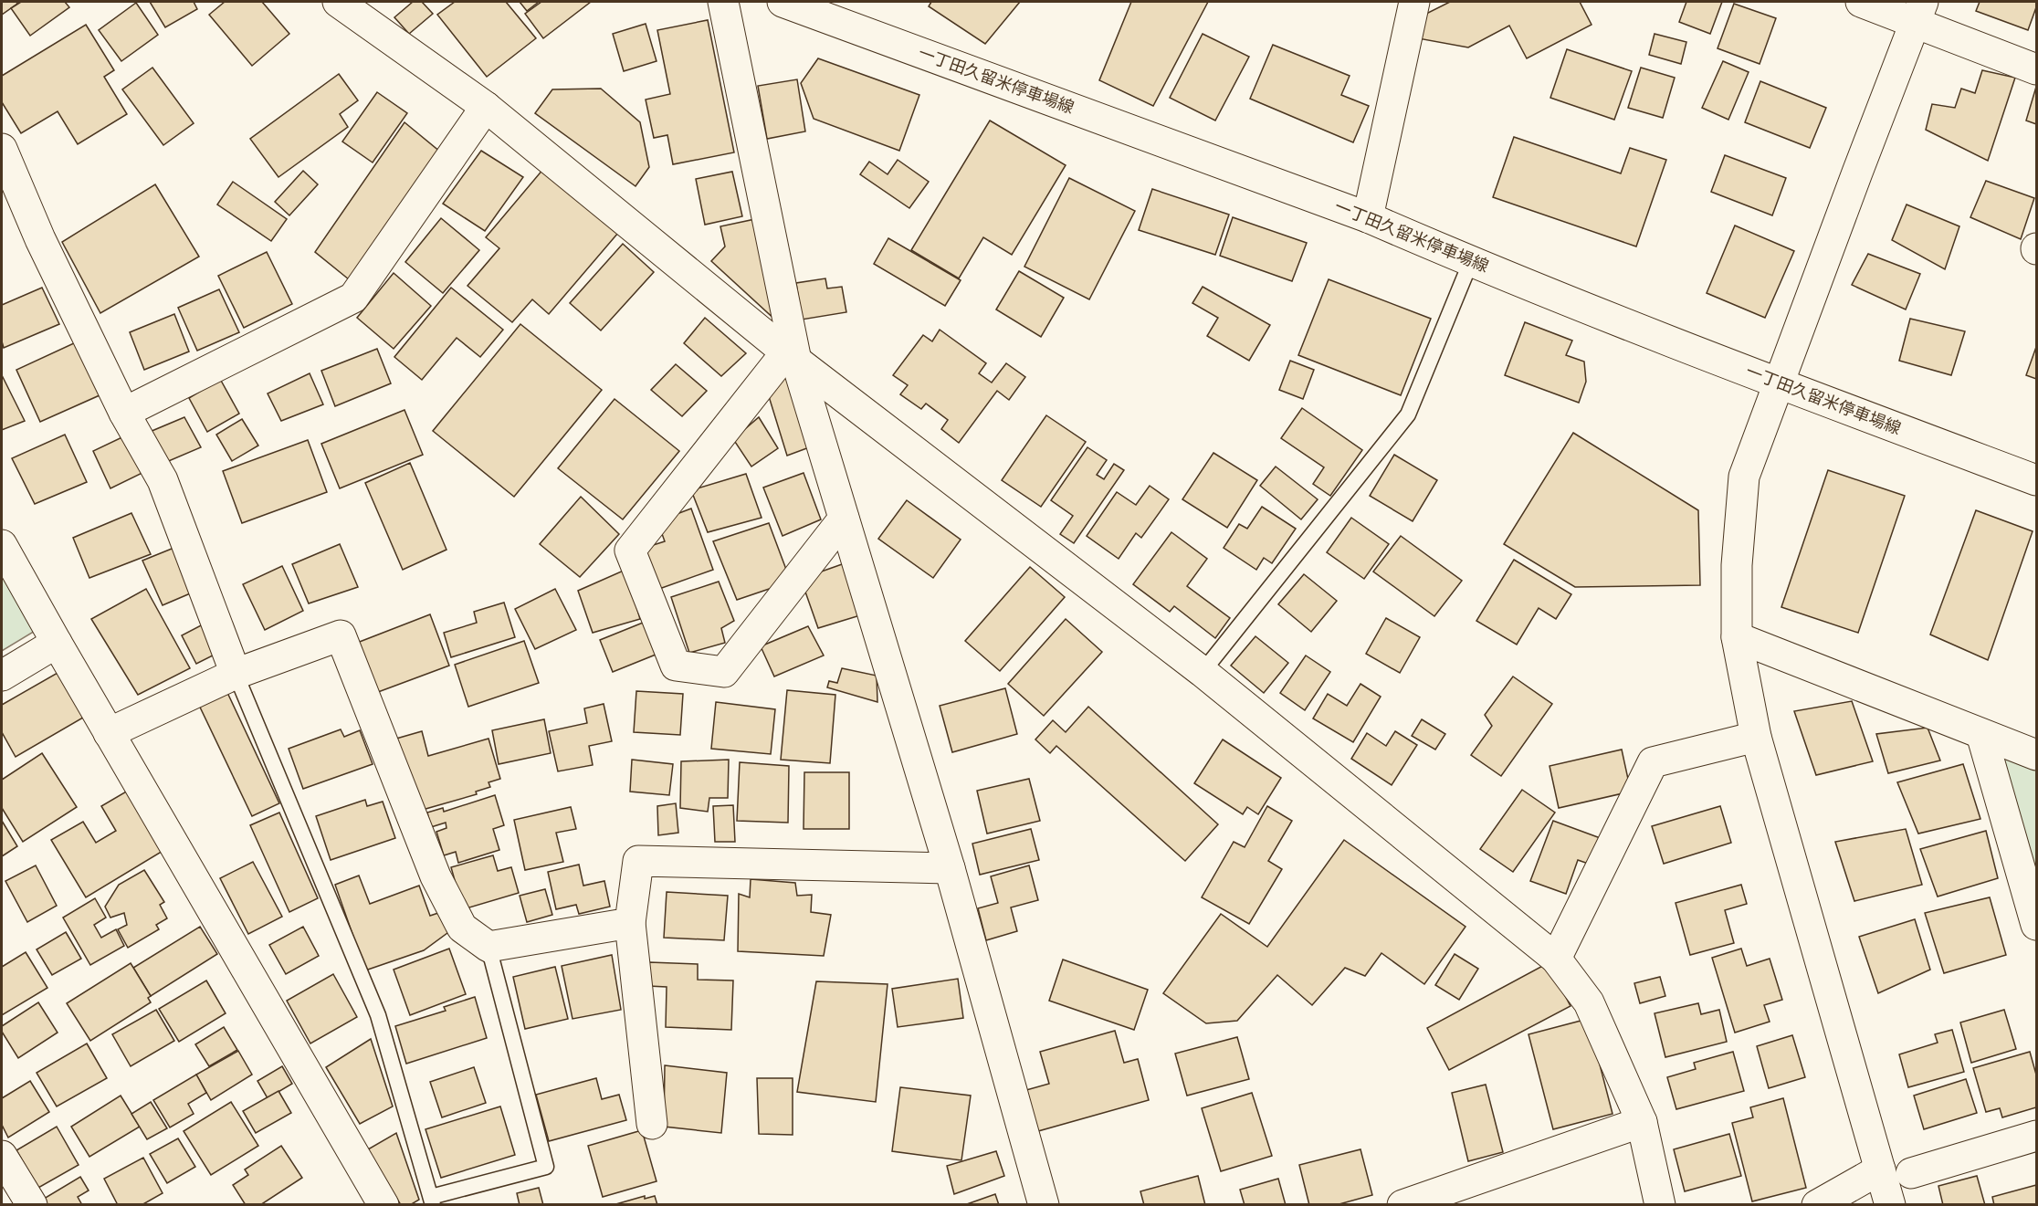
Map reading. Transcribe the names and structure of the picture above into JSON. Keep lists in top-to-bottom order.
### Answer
{
  "streets": {
    "street": ["一丁田久留米停車場線"]
  }
}
